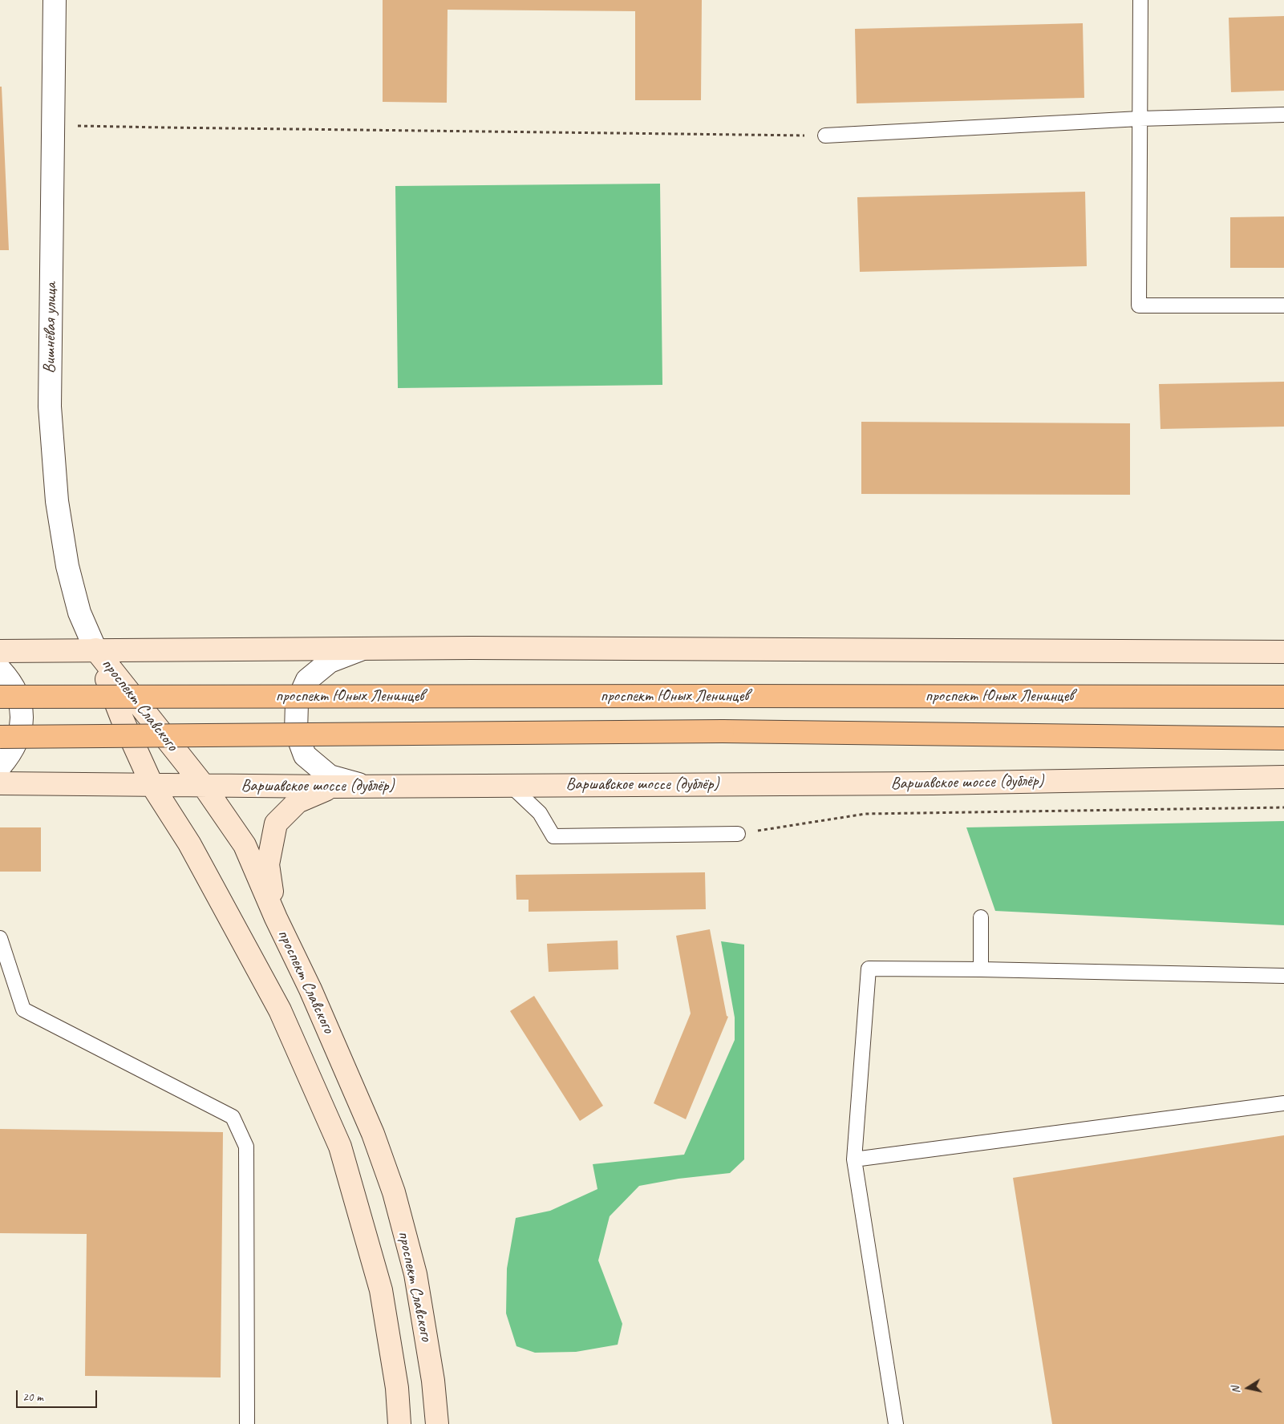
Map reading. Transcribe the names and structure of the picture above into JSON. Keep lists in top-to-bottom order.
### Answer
{
  "streets": {
    "main road": ["проспект Юных Ленинцев", "проспект Славского", "Варшавское шоссе (дублёр)"],
    "street": ["Вишнёвая улица"]
  },
  "crossings": [
    ["Вишнёвая улица", "проспект Славского"],
    ["проспект Славского", "Варшавское шоссе (дублёр)"]
  ],
  "scale_bar": "20 m",
  "north": "left"
}
